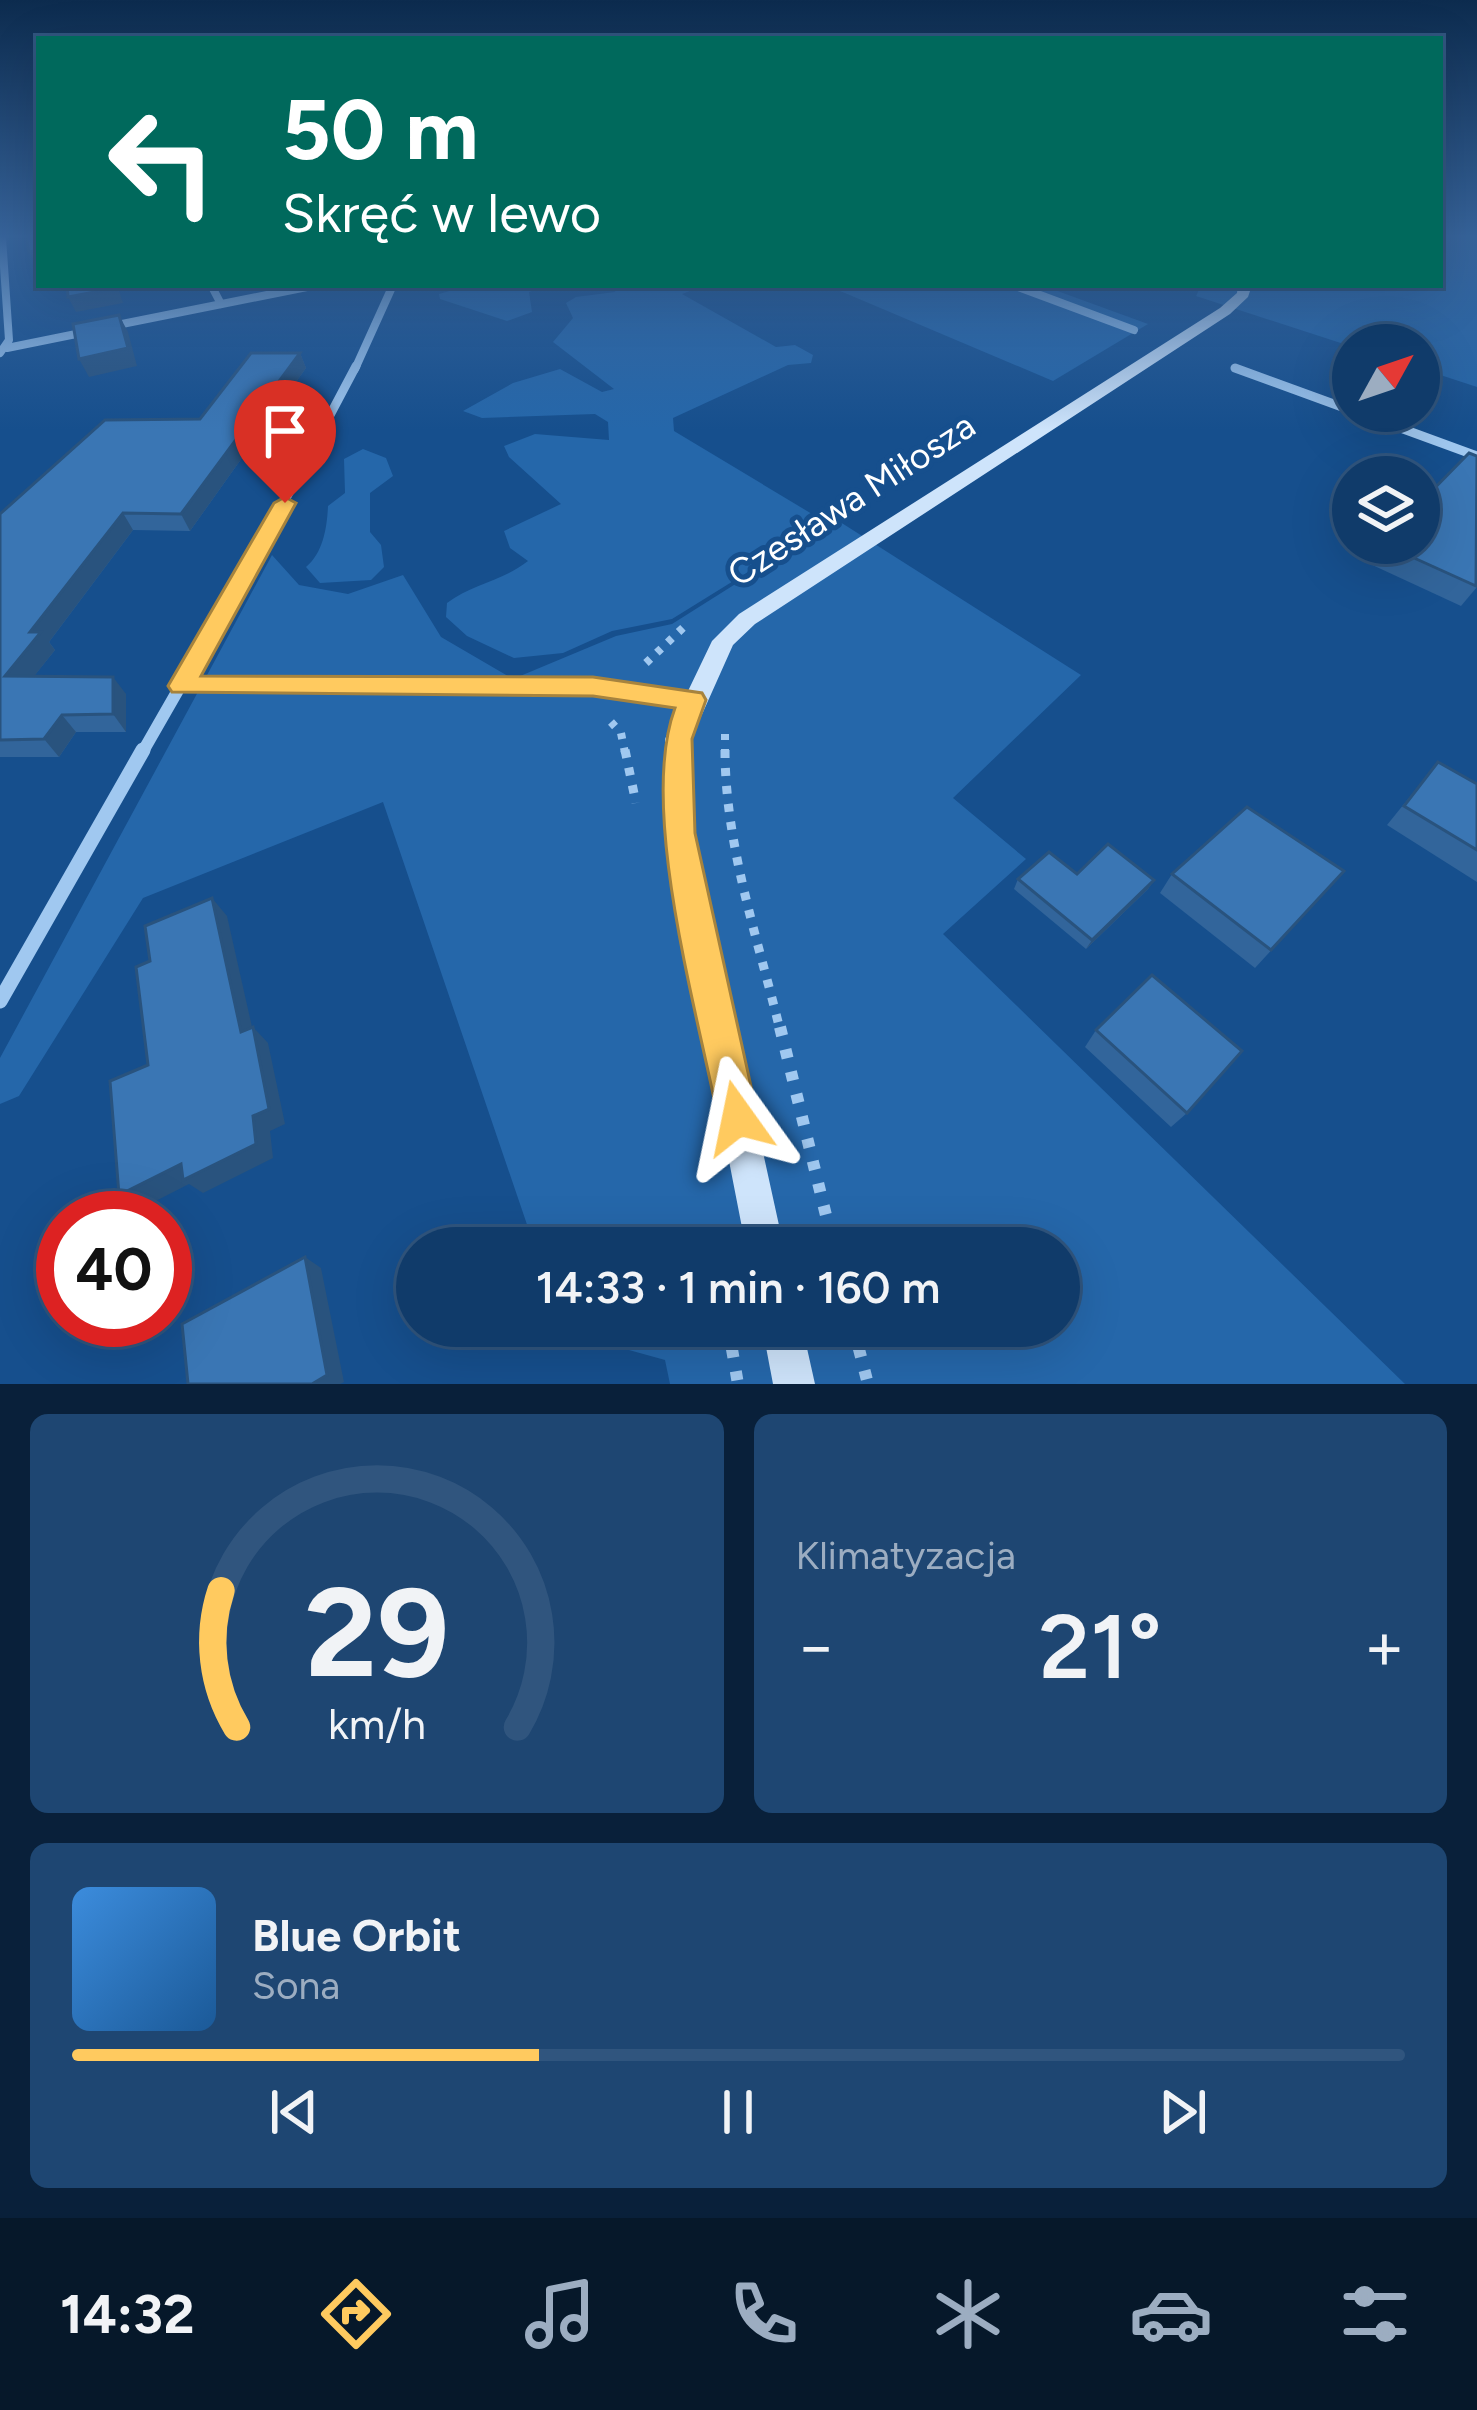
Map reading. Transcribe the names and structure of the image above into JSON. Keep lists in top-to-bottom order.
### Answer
{
  "streets": {
    "street": ["Czesława Miłosza"]
  },
  "north": "top right",
  "page": {
    "turn": ["50 m", "Skręć w lewo"],
    "limit": "40",
    "trip": "14:33 · 1 min · 160 m",
    "tile": "Klimatyzacja",
    "heat": ["−", "21°", "+"],
    "song": ["Blue Orbit", "Sona"],
    "tabs": "14:32",
    "gauge": ["29", "km/h"]
  }
}
